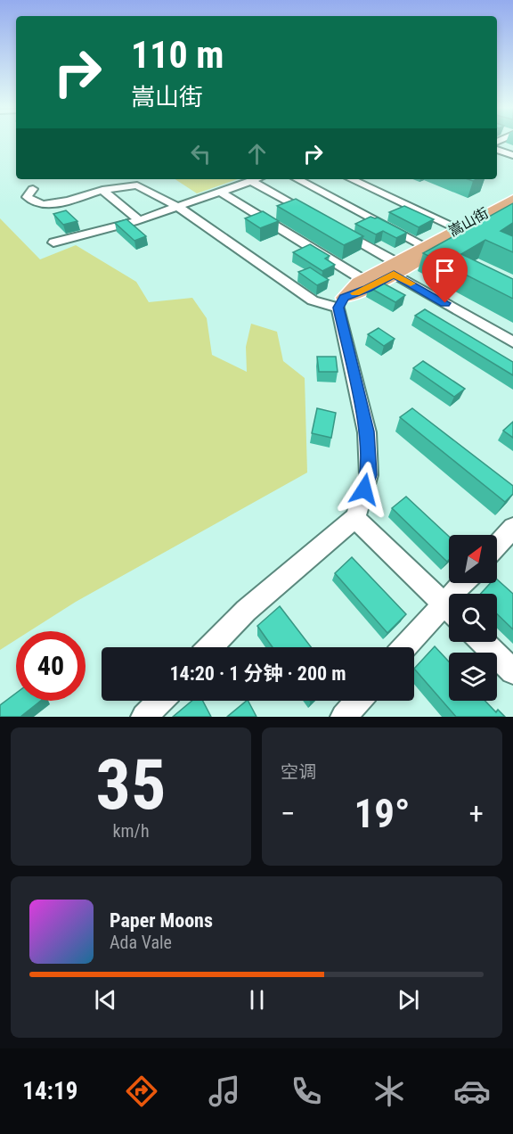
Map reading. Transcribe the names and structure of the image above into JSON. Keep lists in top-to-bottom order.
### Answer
{
  "streets": {
    "main road": ["嵩山街"]
  },
  "north": "top right",
  "page": {
    "turn": ["110 m", "嵩山街"],
    "limit": "40",
    "trip": "14:20 · 1 分钟 · 200 m",
    "tile": [
      ["35", "km/h"],
      "空调"
    ],
    "heat": ["−", "19°", "+"],
    "song": ["Paper Moons", "Ada Vale"],
    "tabs": "14:19"
  }
}
